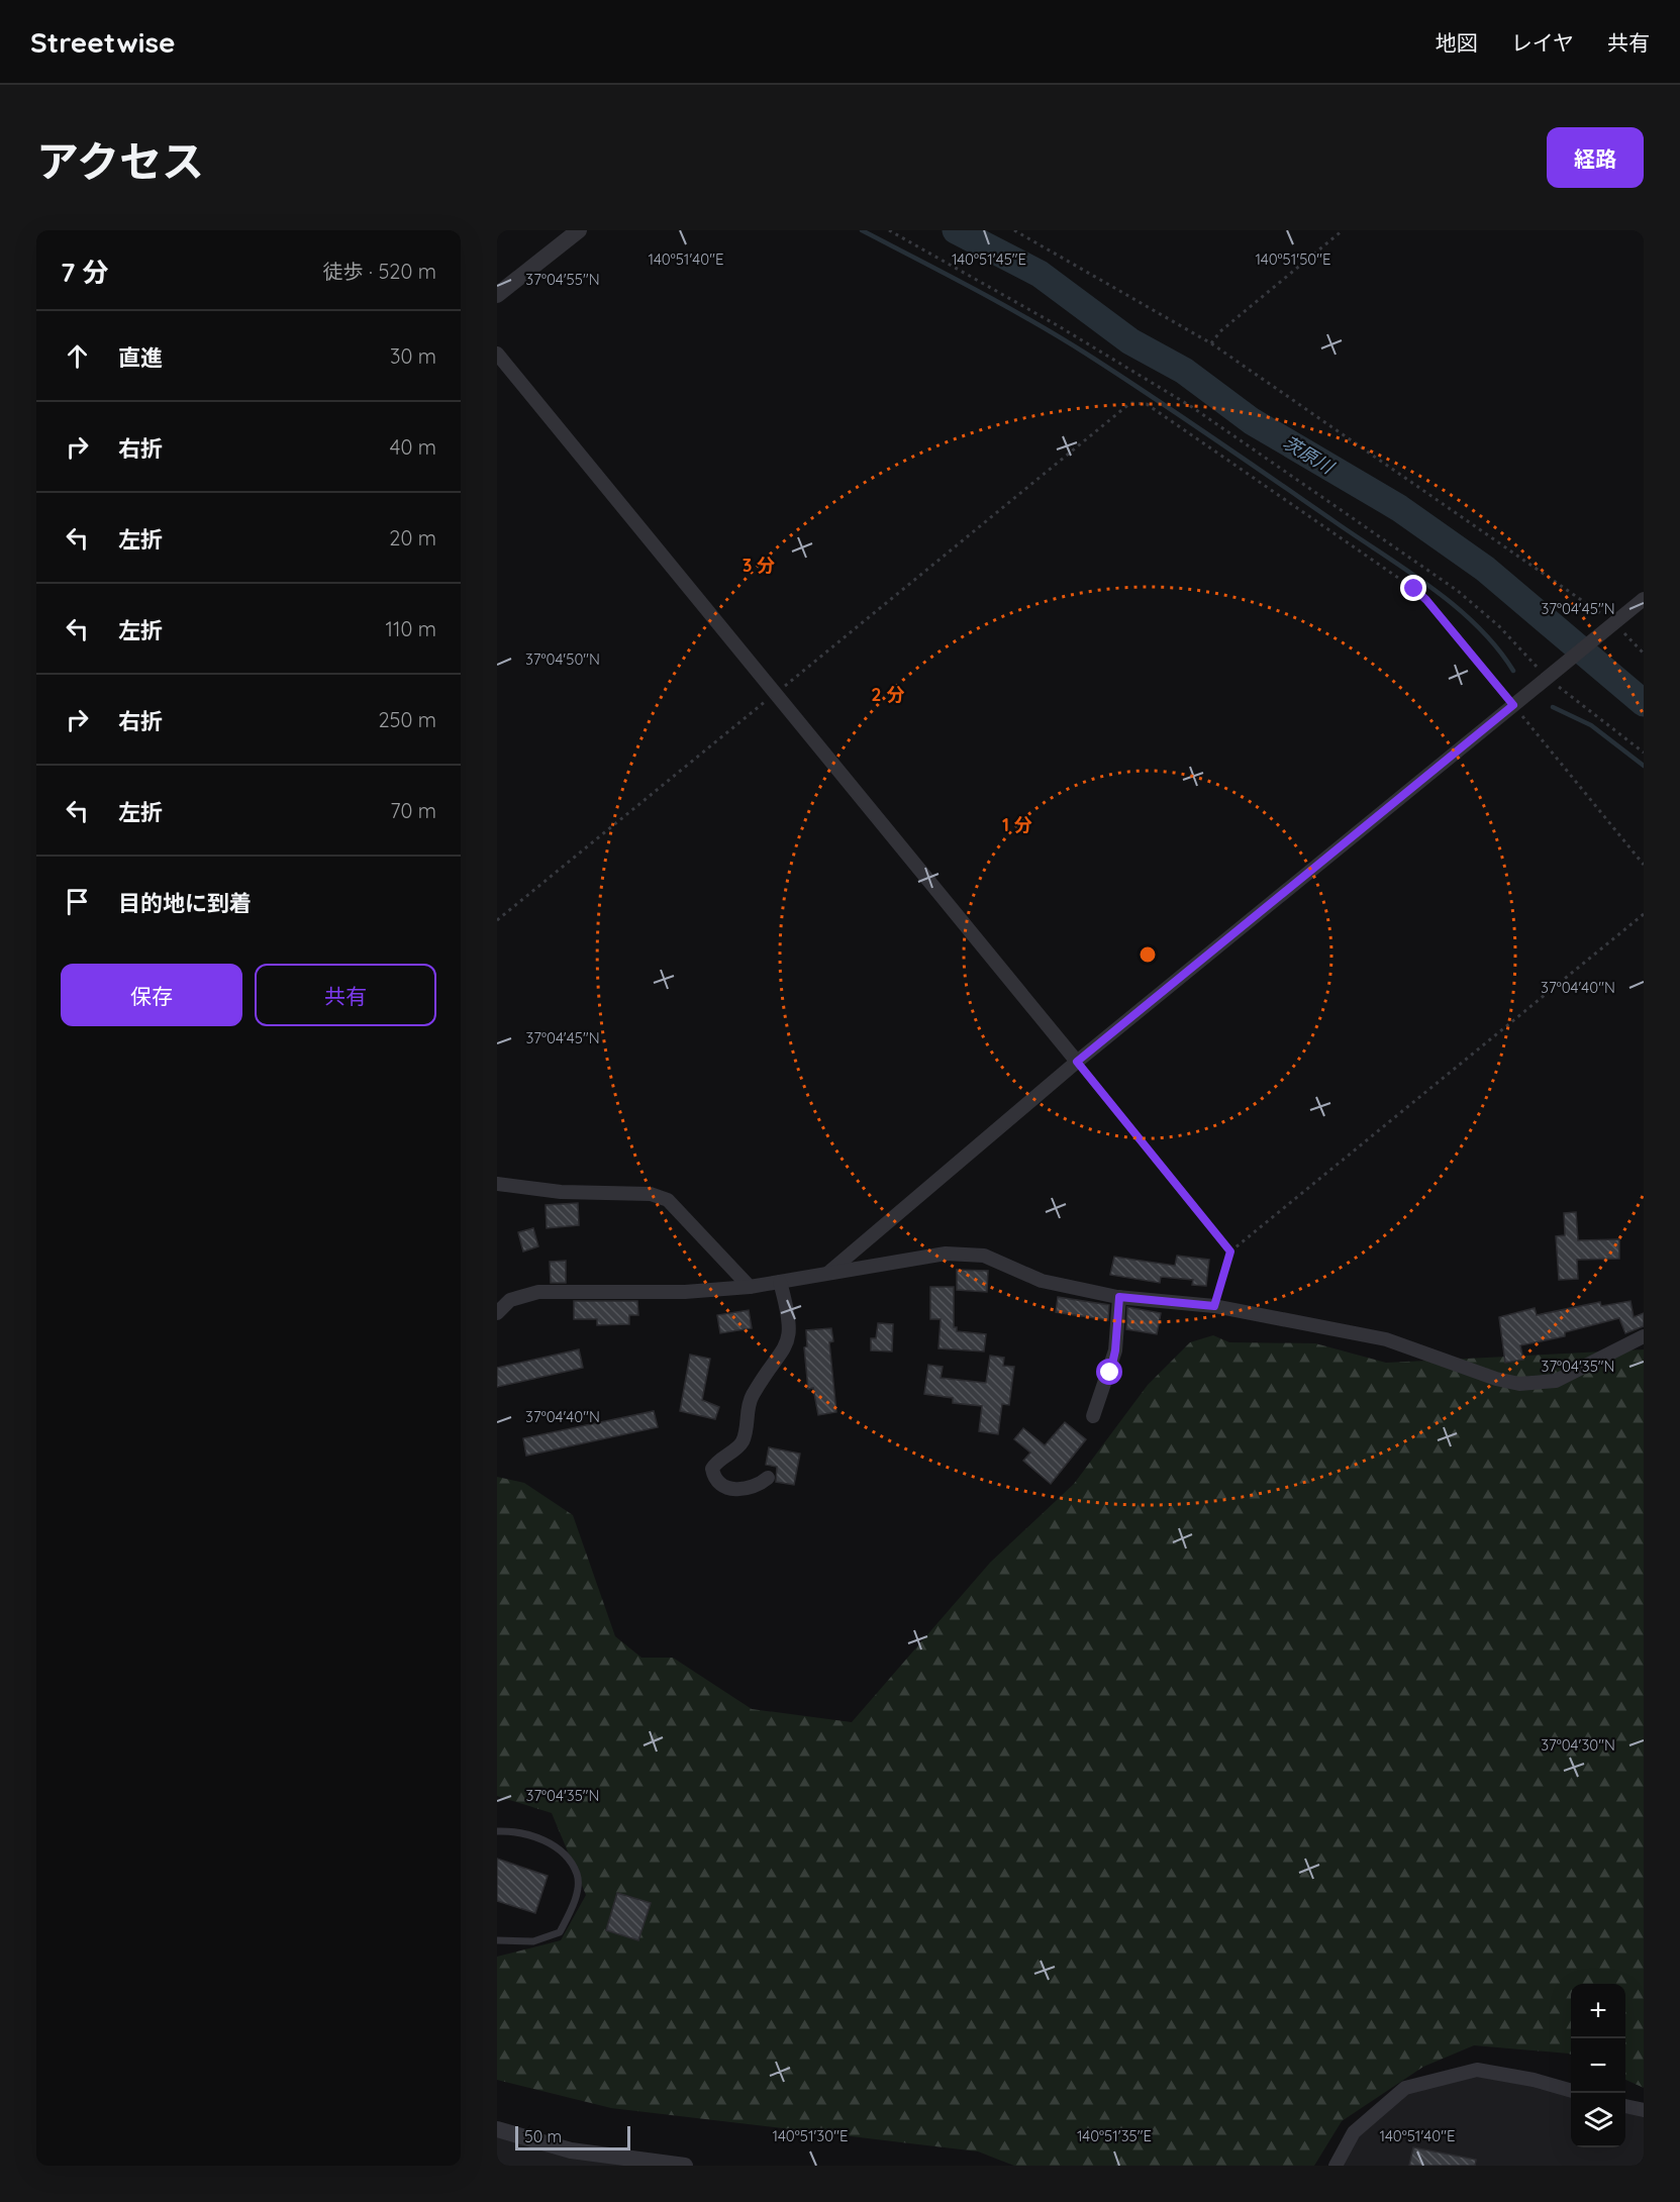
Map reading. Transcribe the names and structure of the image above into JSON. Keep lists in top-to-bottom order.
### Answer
{
  "water": ["茨原川"],
  "scale_bar": "50 m",
  "page": {
    "header": "Streetwise",
    "nav": ["地図", "レイヤ", "共有"],
    "title": "アクセス",
    "buttons": [
      "経路",
      ["保存", "共有"]
    ],
    "heading": ["7 分", "徒歩 · 520 m"],
    "list": [
      ["直進", "30 m"],
      ["右折", "40 m"],
      ["左折", "20 m"],
      ["左折", "110 m"],
      ["右折", "250 m"],
      ["左折", "70 m"],
      "目的地に到着"
    ],
    "map_buttons": ["+", "−"],
    "scale": "50 m"
  },
  "coordinates": [
    "140°51'40\"E",
    "140°51'45\"E",
    "140°51'50\"E",
    "37°04'55\"N",
    "37°04'45\"N",
    "37°04'50\"N",
    "37°04'40\"N",
    "37°04'35\"N",
    "37°04'30\"N",
    "140°51'30\"E",
    "140°51'35\"E"
  ],
  "rings": ["3 分", "2 分", "1 分"]
}
